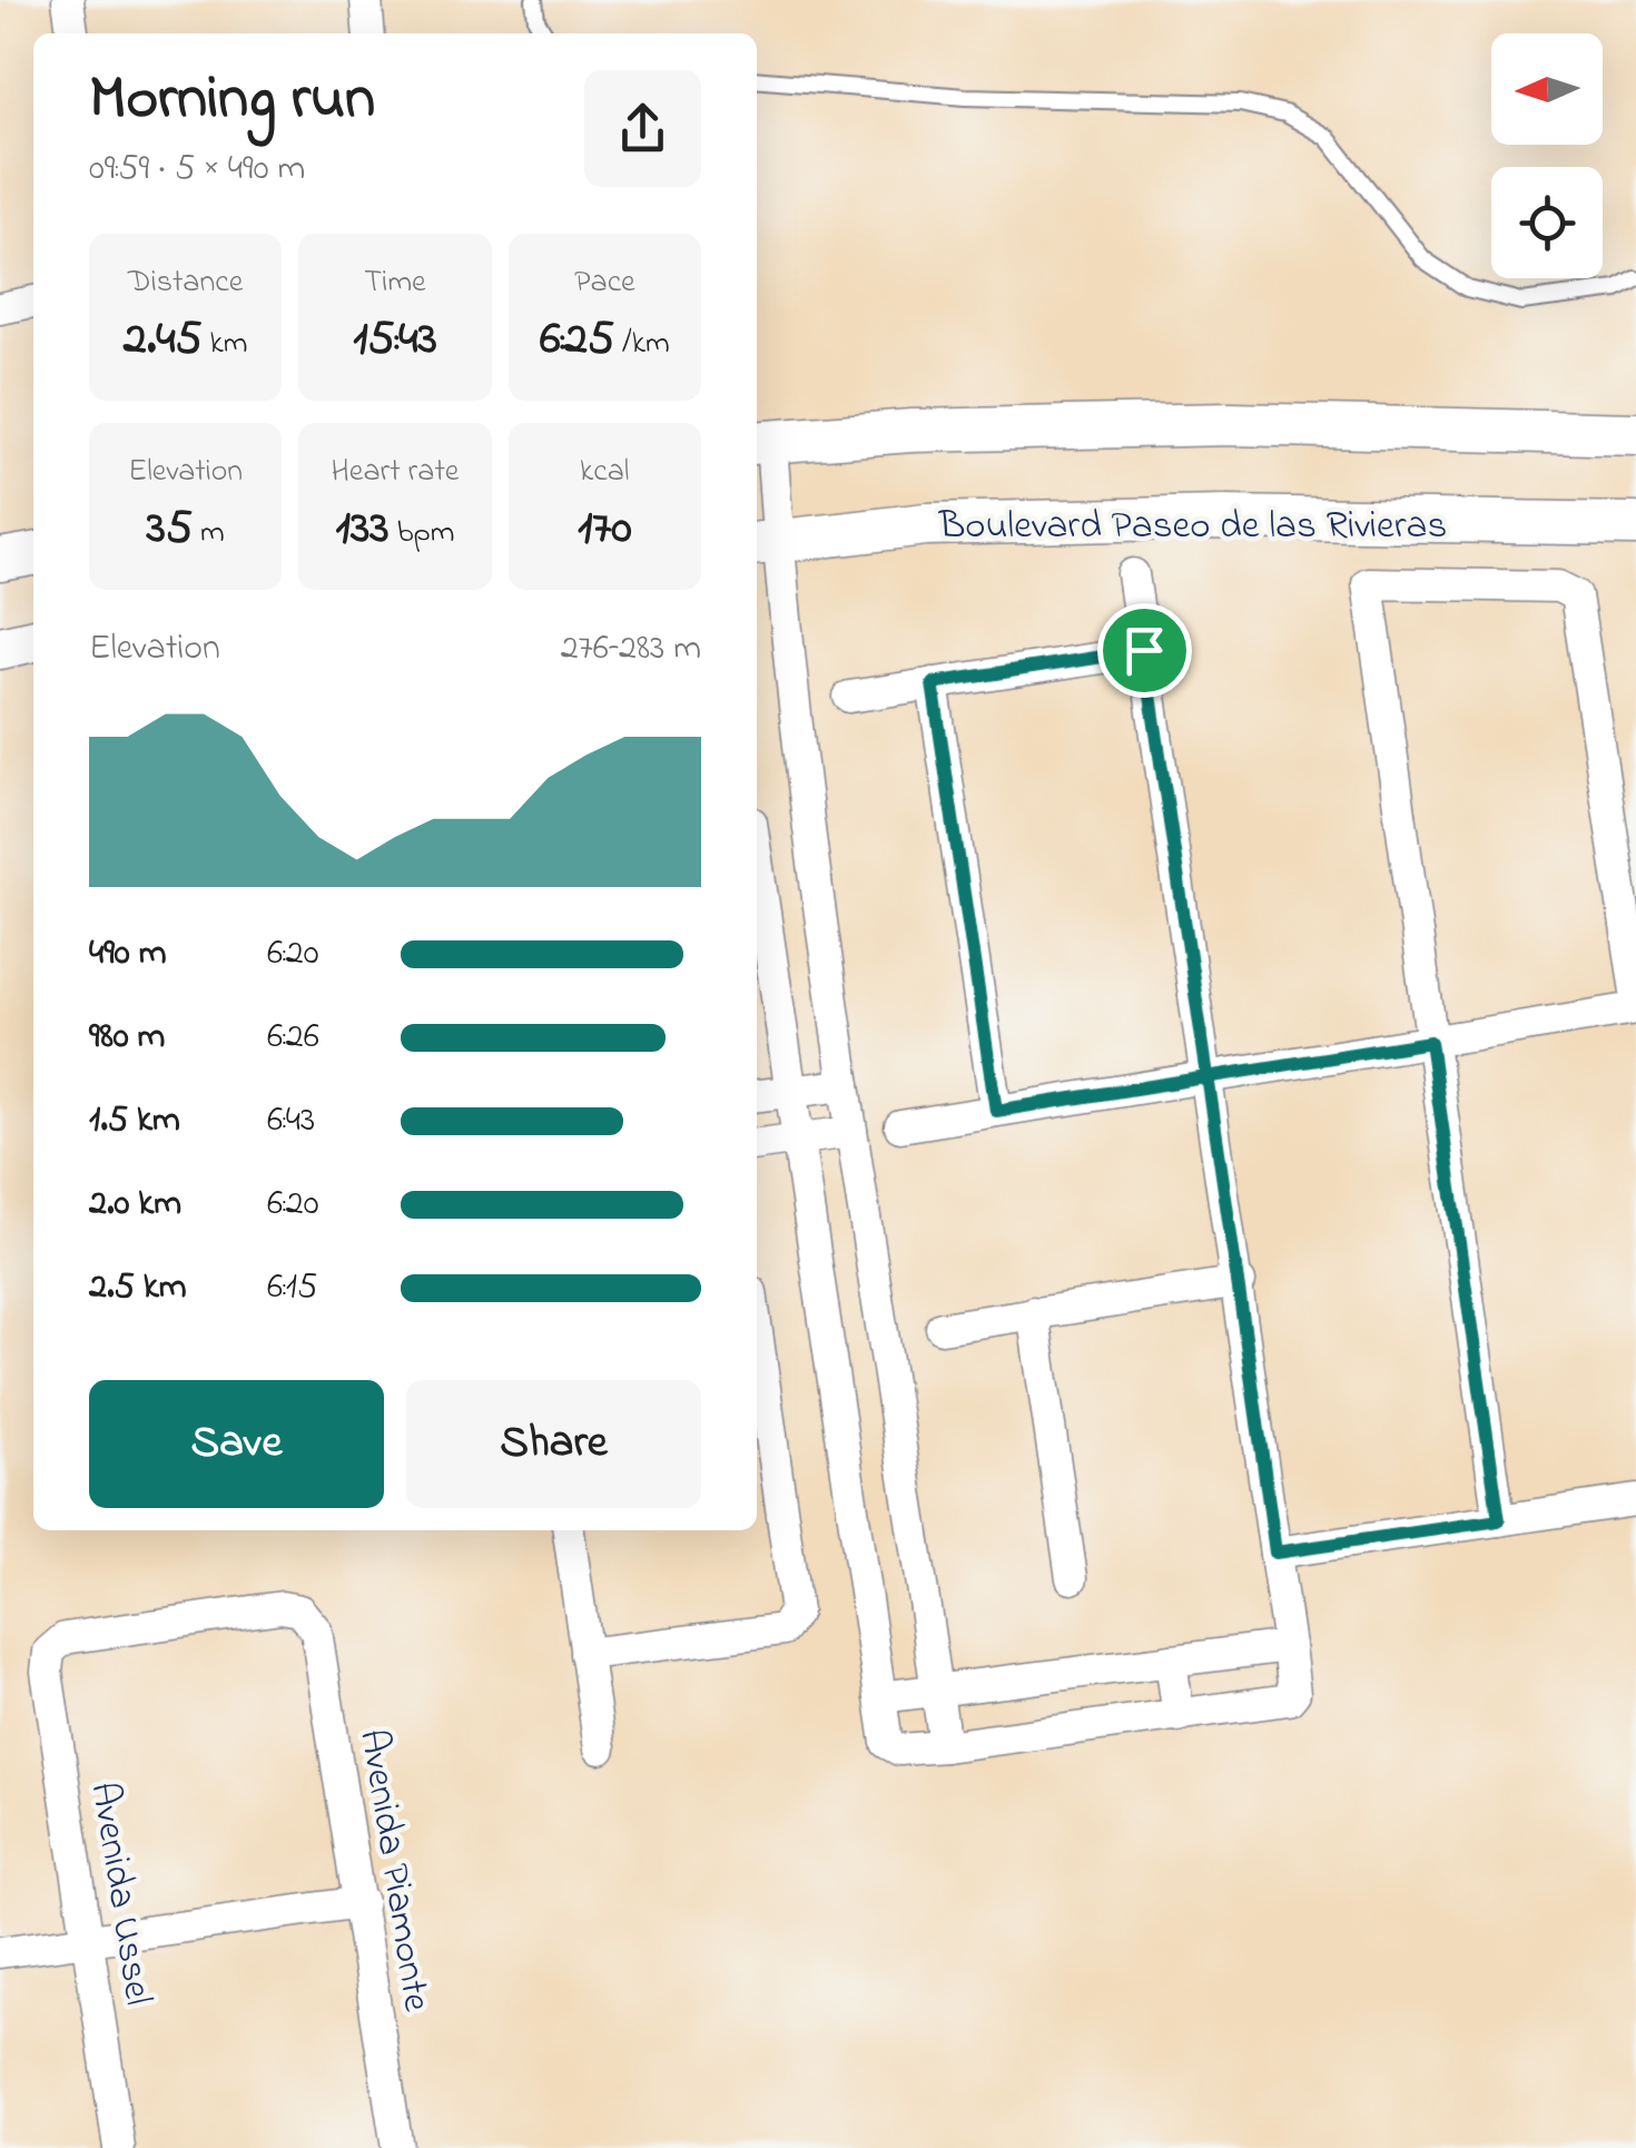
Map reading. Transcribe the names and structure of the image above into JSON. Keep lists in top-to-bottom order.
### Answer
{
  "streets": {
    "street": ["Boulevard Paseo de las Rivieras", "Avenida Piamonte", "Avenida Ussel"]
  },
  "crossings": [
    ["Avenida Piamonte", "Avenida Ussel"]
  ],
  "north": "left",
  "page": {
    "heading": ["Morning run", "09:59 · 5 × 490 m"],
    "stats": [
      ["Distance", "2.45 km"],
      ["Time", "15:43"],
      ["Pace", "6:25 /km"],
      ["Elevation", "35 m"],
      ["Heart rate", "133 bpm"],
      ["kcal", "170"]
    ],
    "chart": ["Elevation", "276–283 m"],
    "list": [
      {
        "name": "490 m",
        "note": "6:20"
      },
      {
        "name": "980 m",
        "note": "6:26"
      },
      {
        "name": "1.5 km",
        "note": "6:43"
      },
      {
        "name": "2.0 km",
        "note": "6:20"
      },
      {
        "name": "2.5 km",
        "note": "6:15"
      }
    ],
    "buttons": ["Save", "Share"]
  }
}
